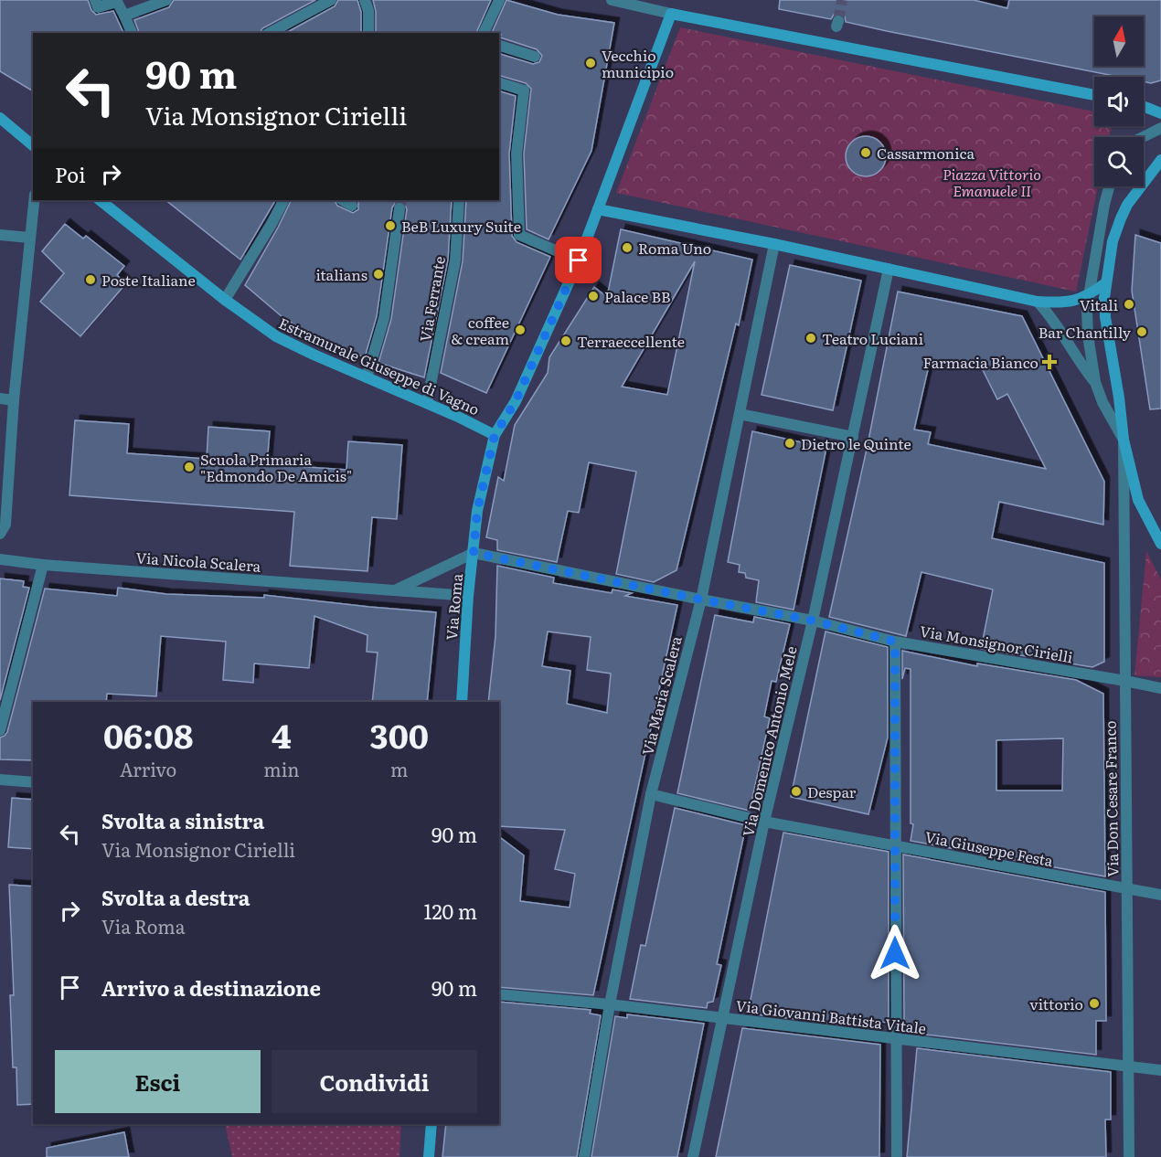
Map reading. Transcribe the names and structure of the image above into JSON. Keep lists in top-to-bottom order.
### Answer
{
  "streets": {
    "street": [
      "Via Ferrante",
      "Estramurale Giuseppe di Vagno",
      "Via Nicola Scalera",
      "Via Roma",
      "Via Monsignor Cirielli",
      "Via Maria Scalera",
      "Via Domenico Antonio Mele",
      "Via Don Cesare Franco",
      "Via Giuseppe Festa",
      "Via Giovanni Battista Vitale"
    ]
  },
  "crossings": [
    ["Via Ferrante", "Estramurale Giuseppe di Vagno"],
    ["Estramurale Giuseppe di Vagno", "Via Roma"],
    ["Via Nicola Scalera", "Via Roma"],
    ["Via Nicola Scalera", "Via Monsignor Cirielli"],
    ["Via Roma", "Via Monsignor Cirielli"],
    ["Via Monsignor Cirielli", "Via Maria Scalera"],
    ["Via Monsignor Cirielli", "Via Domenico Antonio Mele"],
    ["Via Monsignor Cirielli", "Via Don Cesare Franco"],
    ["Via Maria Scalera", "Via Giuseppe Festa"],
    ["Via Maria Scalera", "Via Giovanni Battista Vitale"],
    ["Via Domenico Antonio Mele", "Via Giuseppe Festa"],
    ["Via Domenico Antonio Mele", "Via Giovanni Battista Vitale"],
    ["Via Don Cesare Franco", "Via Giuseppe Festa"],
    ["Via Don Cesare Franco", "Via Giovanni Battista Vitale"]
  ],
  "parks": ["Piazza Vittorio Emanuele II"],
  "places": {
    "other": [
      "Vecchio municipio",
      "Cassarmonica",
      "BeB Luxury Suite",
      "Roma Uno",
      "italians",
      "Poste Italiane",
      "Palace BB",
      "Vitali",
      "coffee & cream",
      "Bar Chantilly",
      "Teatro Luciani",
      "Terraeccellente",
      "Dietro le Quinte",
      "Scuola Primaria \"Edmondo De Amicis\"",
      "Despar",
      "vittorio"
    ],
    "health": ["Farmacia Bianco"]
  },
  "north": "top",
  "page": {
    "turn": ["90 m", "Via Monsignor Cirielli"],
    "then": "Poi",
    "eta": [
      "06:08",
      "Arrivo",
      "4",
      "min",
      "300",
      "m"
    ],
    "list": [
      {
        "name": "Svolta a sinistra",
        "note": "Via Monsignor Cirielli",
        "value": "90 m"
      },
      {
        "name": "Svolta a destra",
        "note": "Via Roma",
        "value": "120 m"
      },
      {
        "name": "Arrivo a destinazione",
        "value": "90 m"
      }
    ],
    "buttons": ["Esci", "Condividi"]
  }
}
